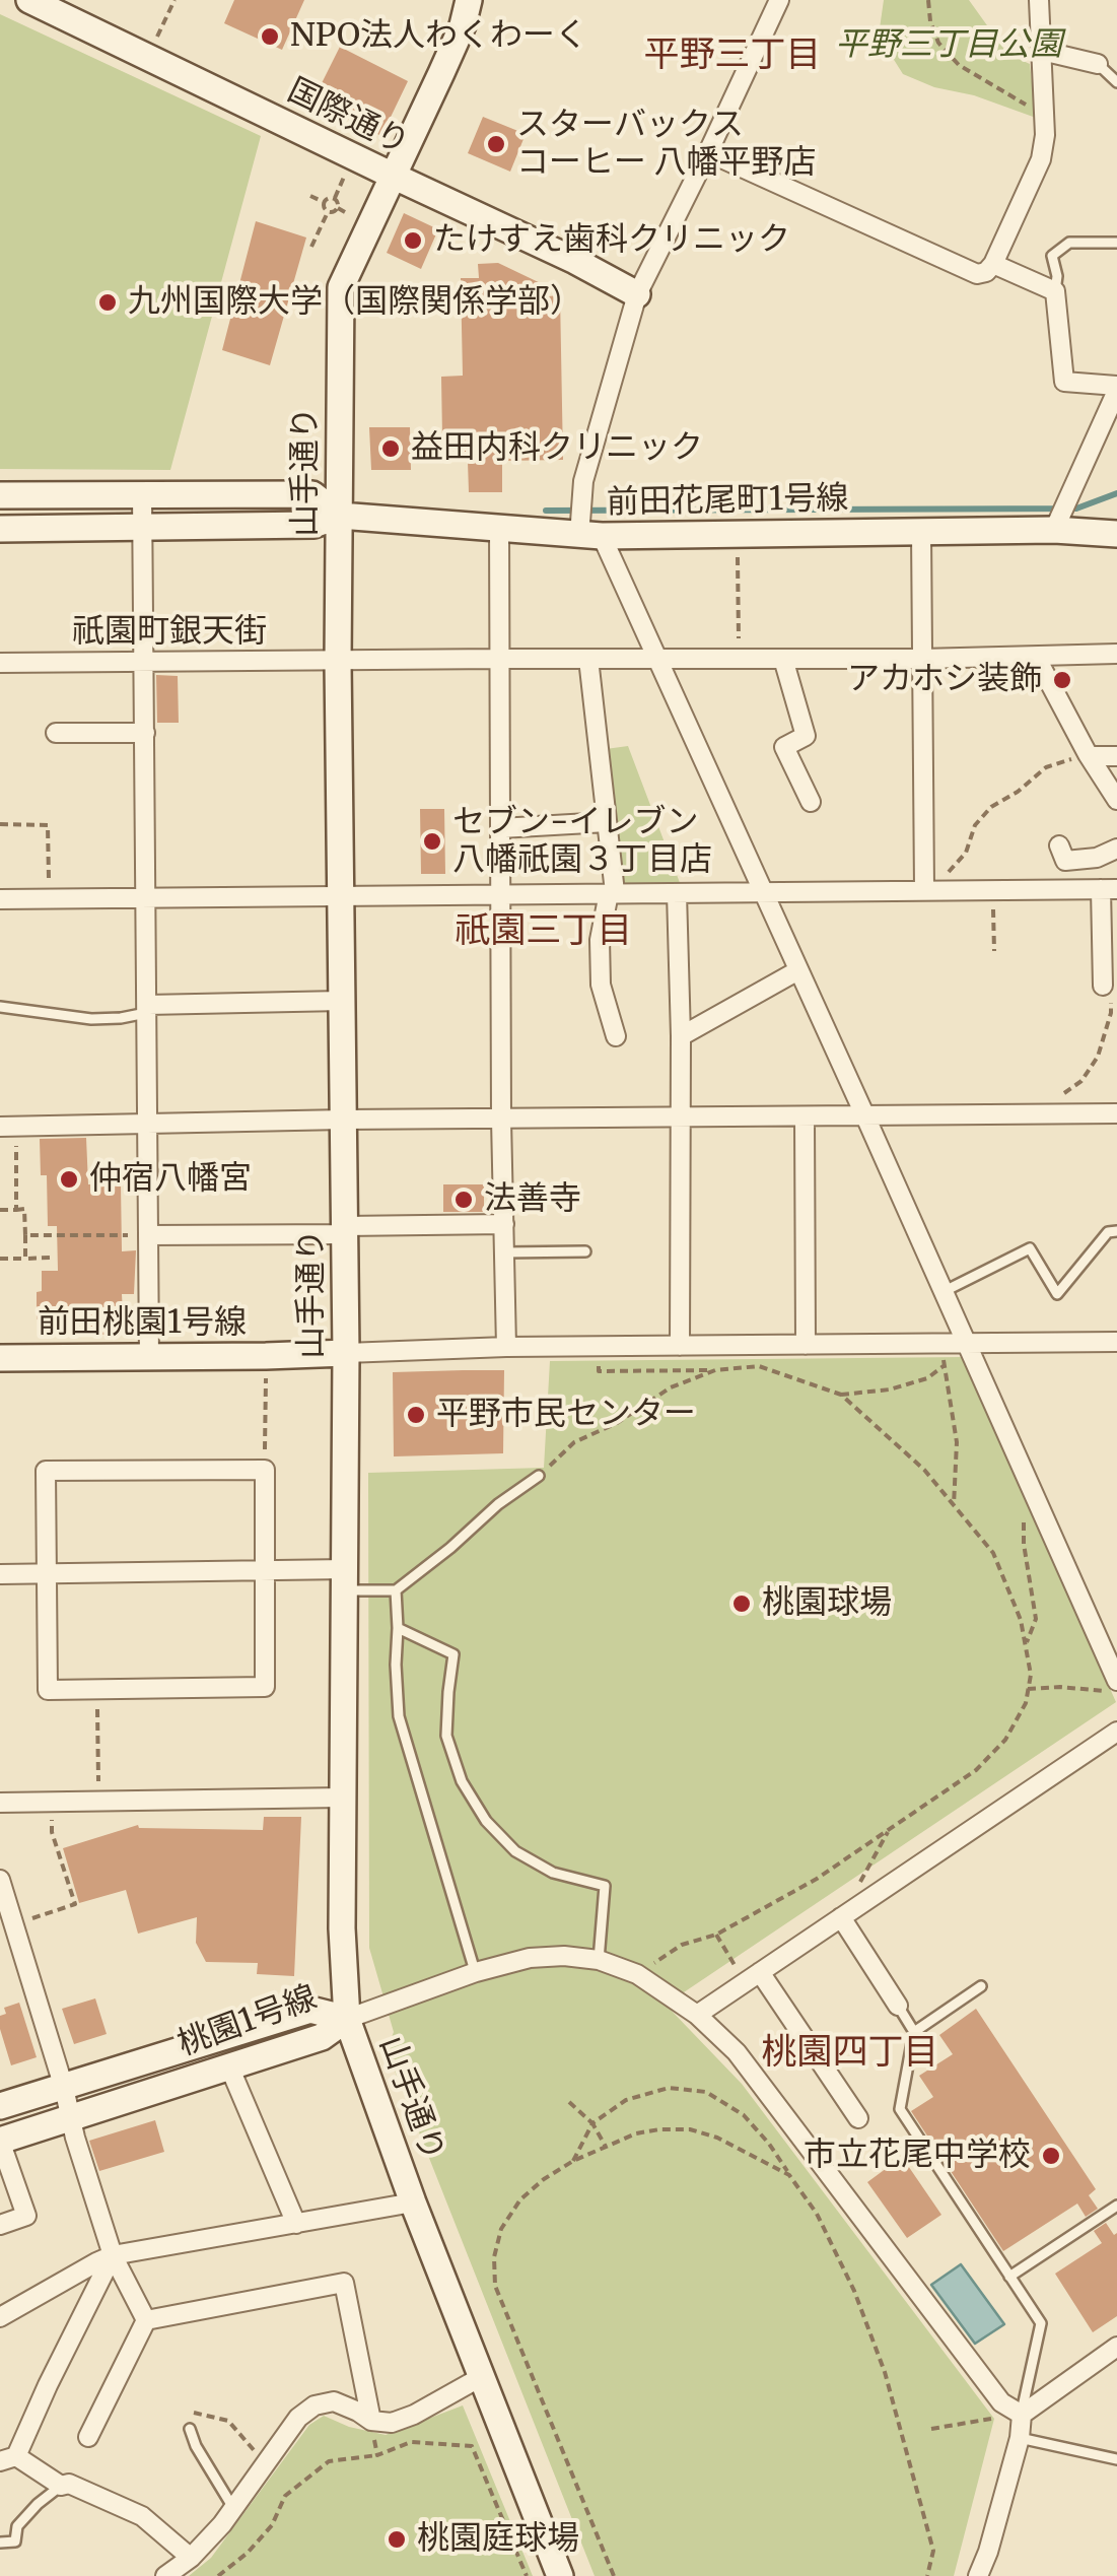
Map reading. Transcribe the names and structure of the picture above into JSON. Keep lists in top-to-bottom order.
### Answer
{
  "streets": {
    "street": [
      "国際通り",
      "山手通り",
      "前田花尾町1号線",
      "祇園町銀天街",
      "前田桃園1号線",
      "桃園1号線"
    ]
  },
  "crossings": [
    ["国際通り", "山手通り"],
    ["山手通り", "前田花尾町1号線"],
    ["山手通り", "祇園町銀天街"],
    ["山手通り", "前田桃園1号線"],
    ["山手通り", "桃園1号線"]
  ],
  "districts": ["平野三丁目", "祇園三丁目", "桃園四丁目"],
  "parks": ["平野三丁目公園"],
  "places": [
    "NPO法人わくわーく",
    "スターバックス コーヒー 八幡平野店",
    "たけすえ歯科クリニック",
    "九州国際大学（国際関係学部）",
    "益田内科クリニック",
    "アカホシ装飾",
    "セブン-イレブン 八幡祇園３丁目店",
    "仲宿八幡宮",
    "法善寺",
    "平野市民センター",
    "桃園球場",
    "市立花尾中学校",
    "桃園庭球場"
  ]
}
